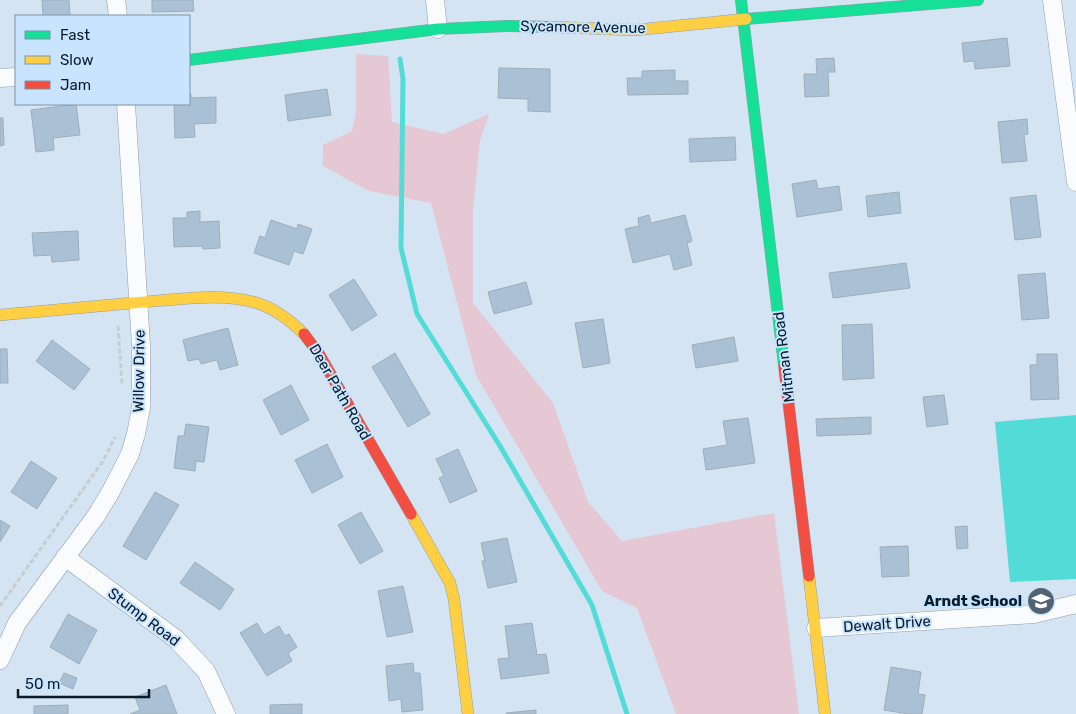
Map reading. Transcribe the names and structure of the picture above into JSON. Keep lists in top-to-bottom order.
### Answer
{
  "streets": {
    "street": [
      "Sycamore Avenue",
      "Mitman Road",
      "Willow Drive",
      "Deer Path Road",
      "Stump Road",
      "Dewalt Drive"
    ]
  },
  "crossings": [
    ["Sycamore Avenue", "Mitman Road"],
    ["Mitman Road", "Dewalt Drive"],
    ["Willow Drive", "Deer Path Road"],
    ["Willow Drive", "Stump Road"]
  ],
  "places": {
    "school or university": ["Arndt School"]
  },
  "legend": ["Fast", "Slow", "Jam"],
  "scale_bar": "50 m"
}
